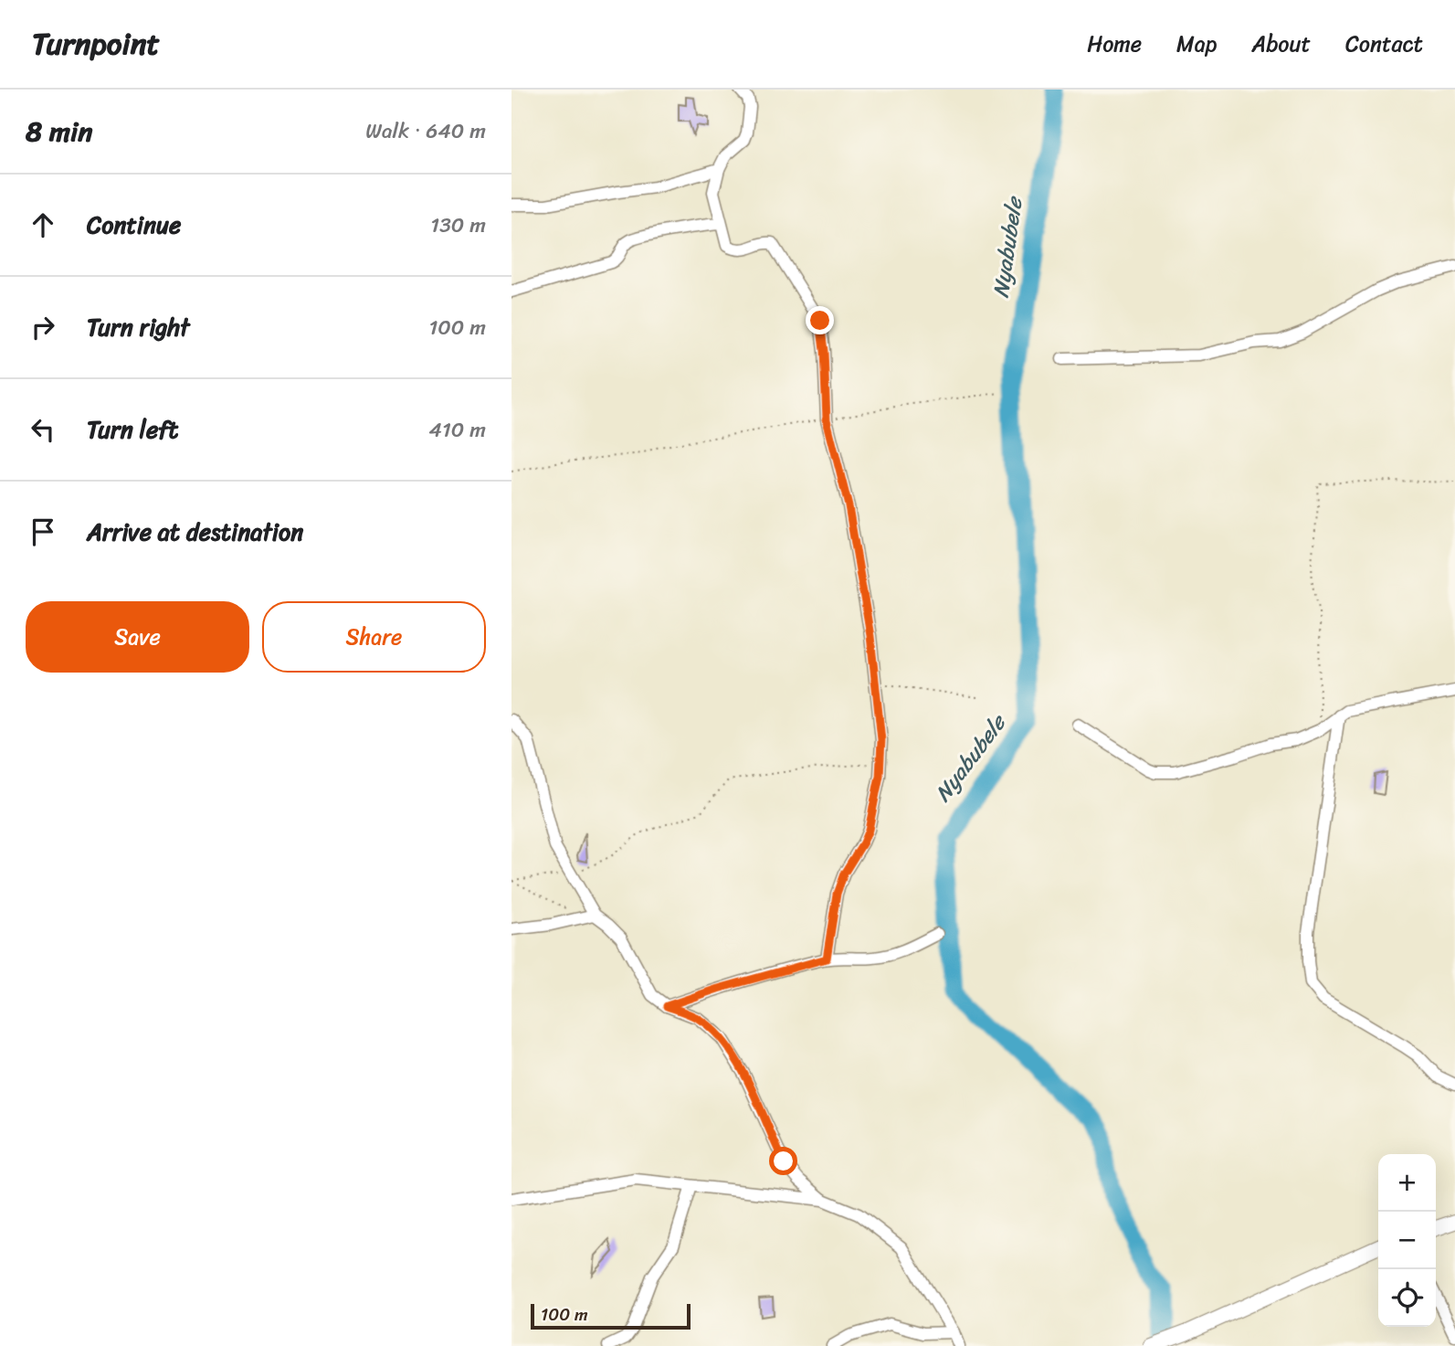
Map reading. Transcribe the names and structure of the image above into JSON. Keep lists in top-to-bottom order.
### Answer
{
  "water": ["Nyabubele"],
  "scale_bar": "100 m",
  "page": {
    "header": "Turnpoint",
    "nav": [
      "Home",
      "Map",
      "About",
      "Contact"
    ],
    "heading": ["8 min", "Walk · 640 m"],
    "list": [
      ["Continue", "130 m"],
      ["Turn right", "100 m"],
      ["Turn left", "410 m"],
      "Arrive at destination"
    ],
    "buttons": ["Save", "Share"],
    "map_buttons": ["+", "−"],
    "scale": "100 m"
  }
}
